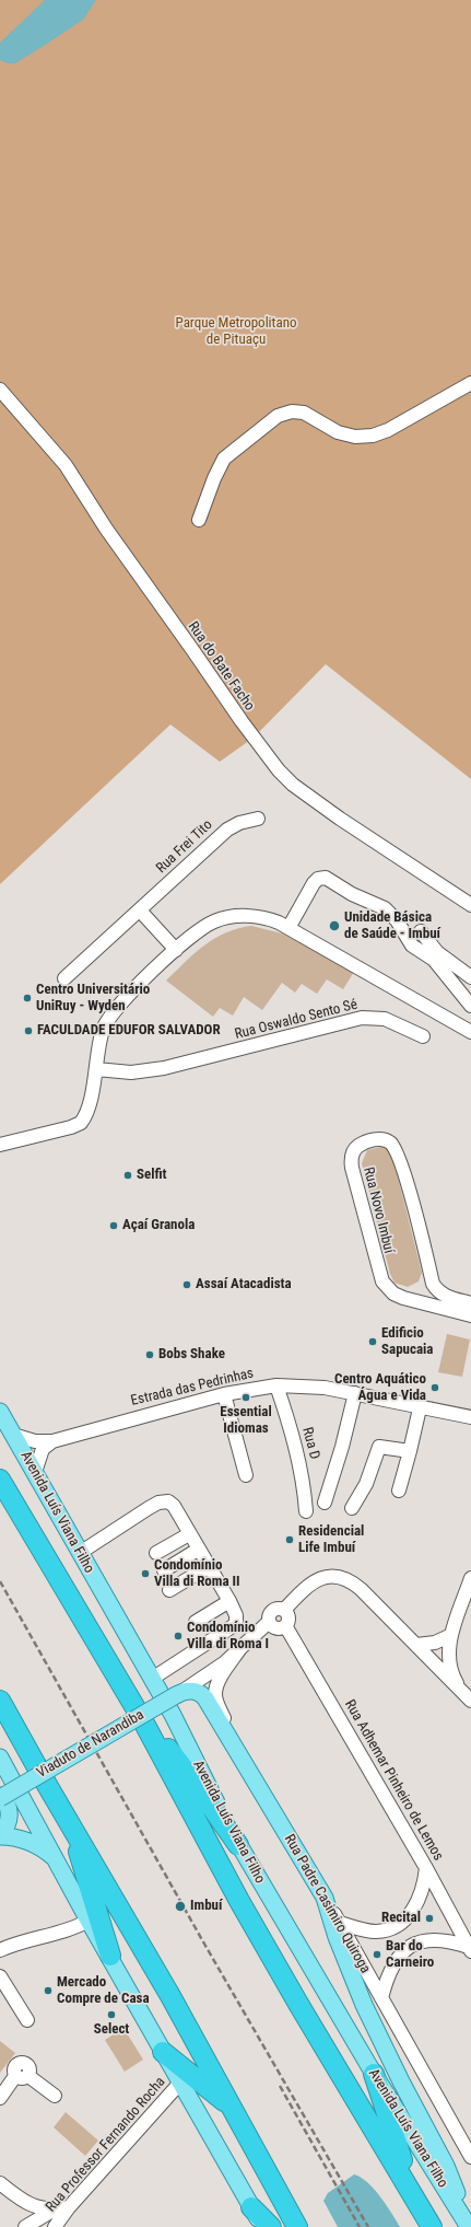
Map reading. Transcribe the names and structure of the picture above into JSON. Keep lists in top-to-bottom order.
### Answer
{
  "streets": {
    "highway": ["Avenida Luís Viana Filho"],
    "main road": ["Viaduto de Narandiba", "Rua Padre Casimiro Quiroga"],
    "street": [
      "Rua do Bate Facho",
      "Rua Frei Tito",
      "Rua Oswaldo Sento Sé",
      "Rua Novo Imbuí",
      "Estrada das Pedrinhas",
      "Rua D",
      "Rua Adhemar Pinheiro de Lemos",
      "Rua Professor Fernando Rocha"
    ]
  },
  "crossings": [
    ["Estrada das Pedrinhas", "Rua D"],
    ["Estrada das Pedrinhas", "Avenida Luís Viana Filho"],
    ["Viaduto de Narandiba", "Rua Padre Casimiro Quiroga"],
    ["Rua Adhemar Pinheiro de Lemos", "Rua Padre Casimiro Quiroga"]
  ],
  "parks": ["Parque Metropolitano de Pituaçu"],
  "places": [
    "Unidade Básica de Saúde - Imbuí",
    "Centro Universitário UniRuy - Wyden",
    "FACULDADE EDUFOR SALVADOR",
    "Selfit",
    "Açaí Granola",
    "Assaí Atacadista",
    "Edificio Sapucaia",
    "Bobs Shake",
    "Centro Aquático Água e Vida",
    "Essential Idiomas",
    "Residencial Life Imbuí",
    "Condomínio Villa di Roma II",
    "Condomínio Villa di Roma I",
    "Imbuí",
    "Recital",
    "Bar do Carneiro",
    "Mercado Compre de Casa",
    "Select"
  ]
}
